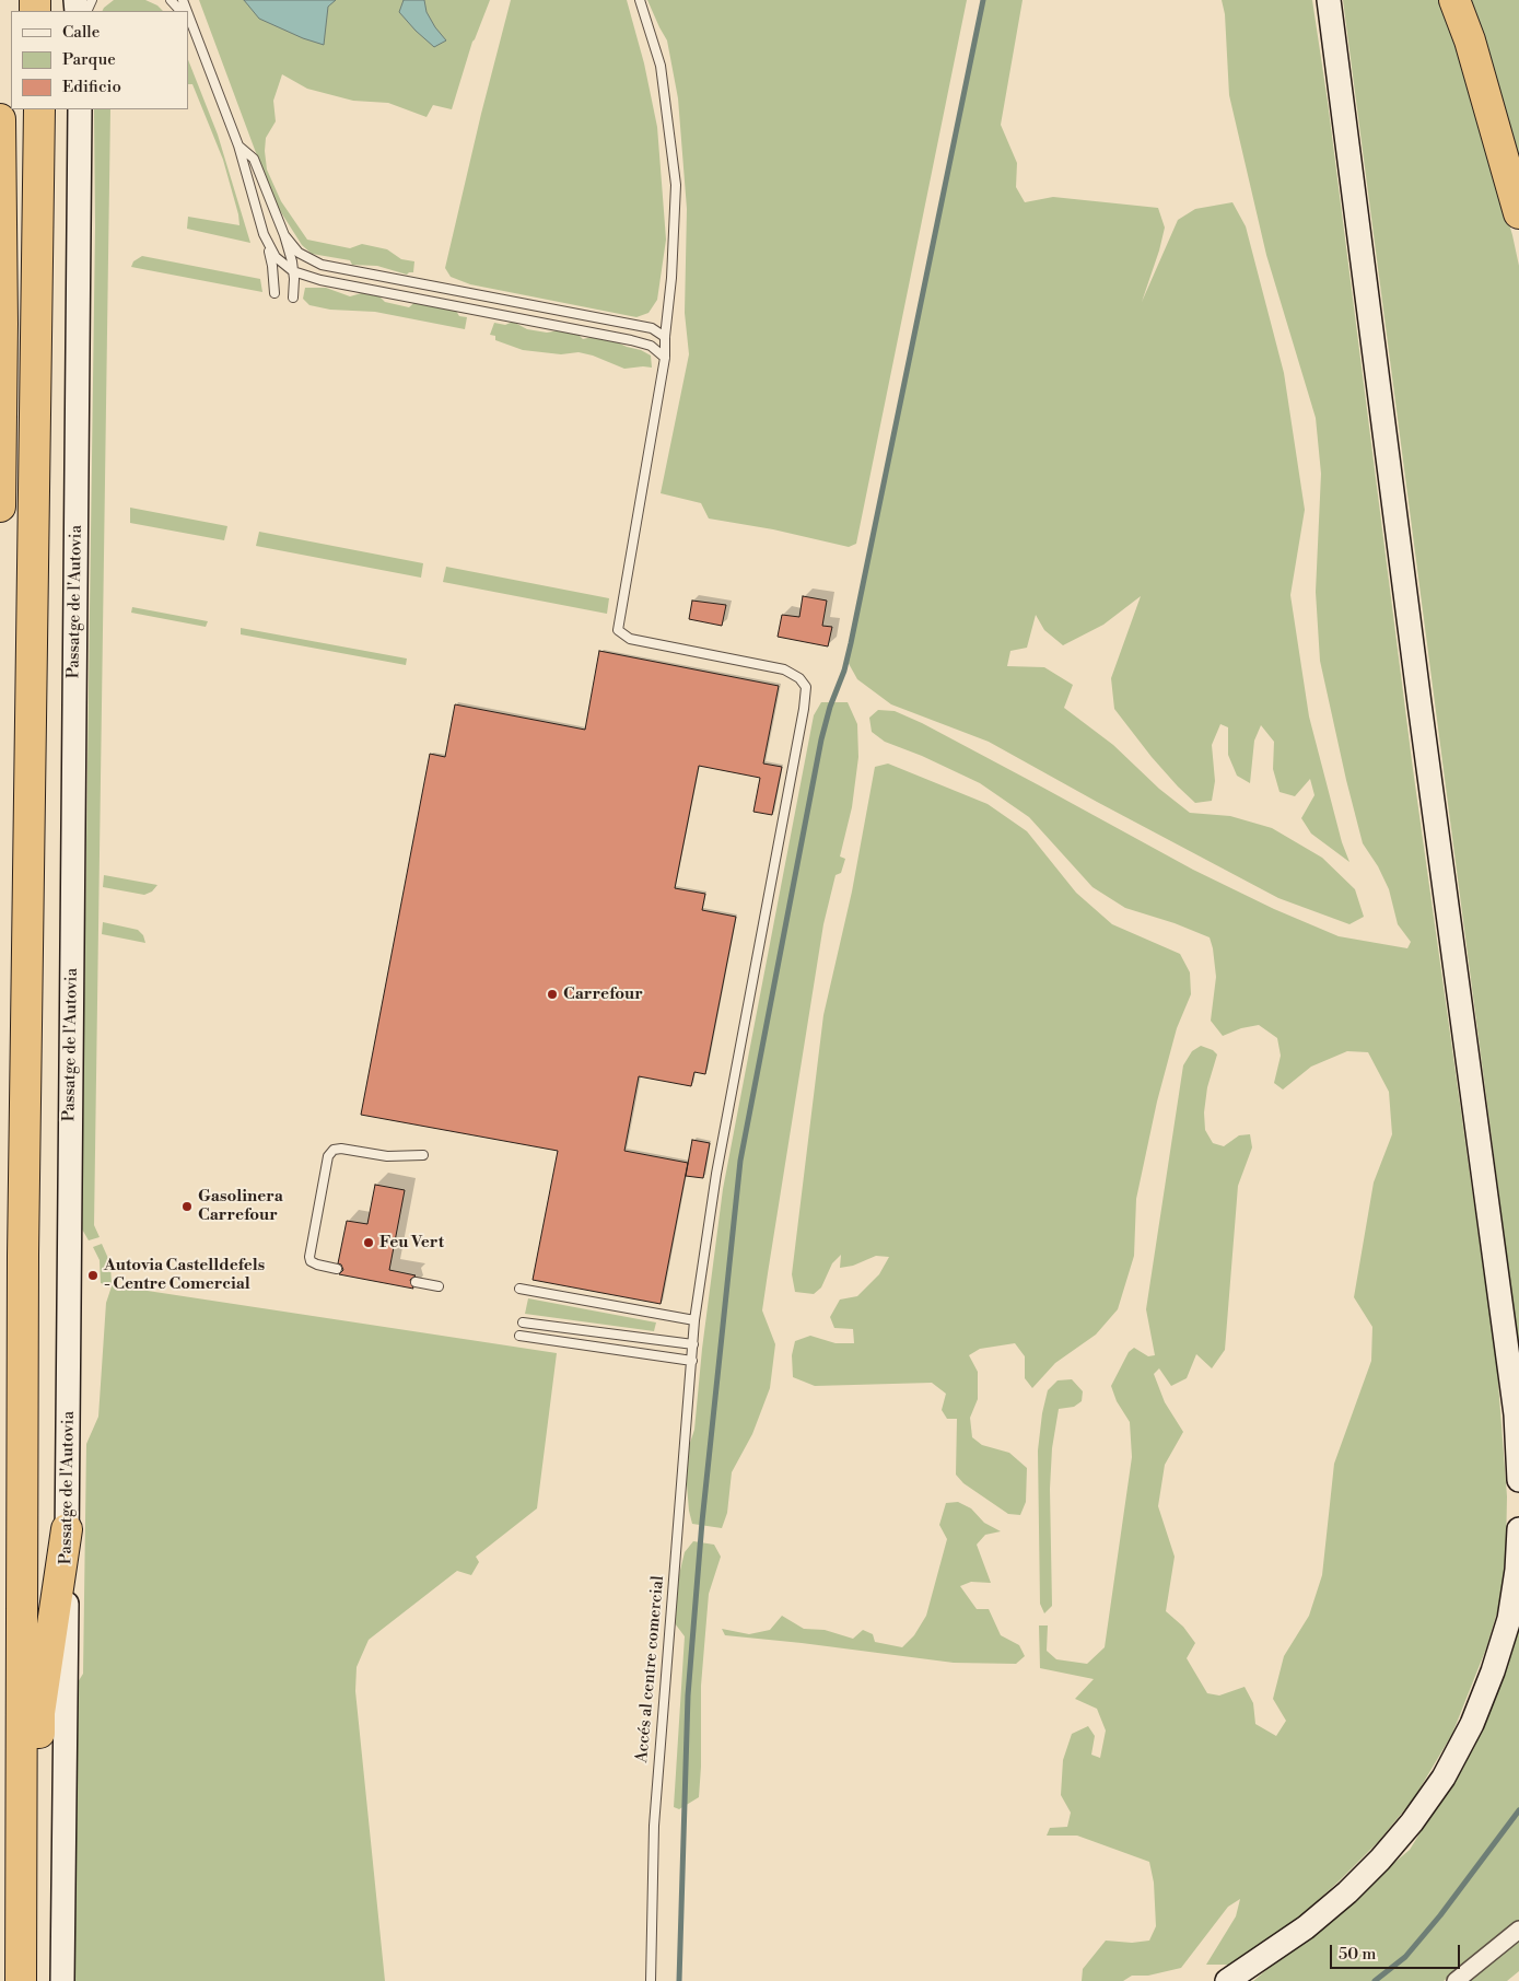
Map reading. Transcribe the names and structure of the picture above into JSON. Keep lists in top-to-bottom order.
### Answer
{
  "streets": {
    "main road": ["Passatge de l'Autovia"],
    "lane": ["Accés al centre comercial"]
  },
  "places": [
    "Carrefour",
    "Gasolinera Carrefour",
    "Feu Vert",
    "Autovia Castelldefels - Centre Comercial"
  ],
  "legend": ["Calle", "Parque", "Edificio"],
  "scale_bar": "50 m"
}
